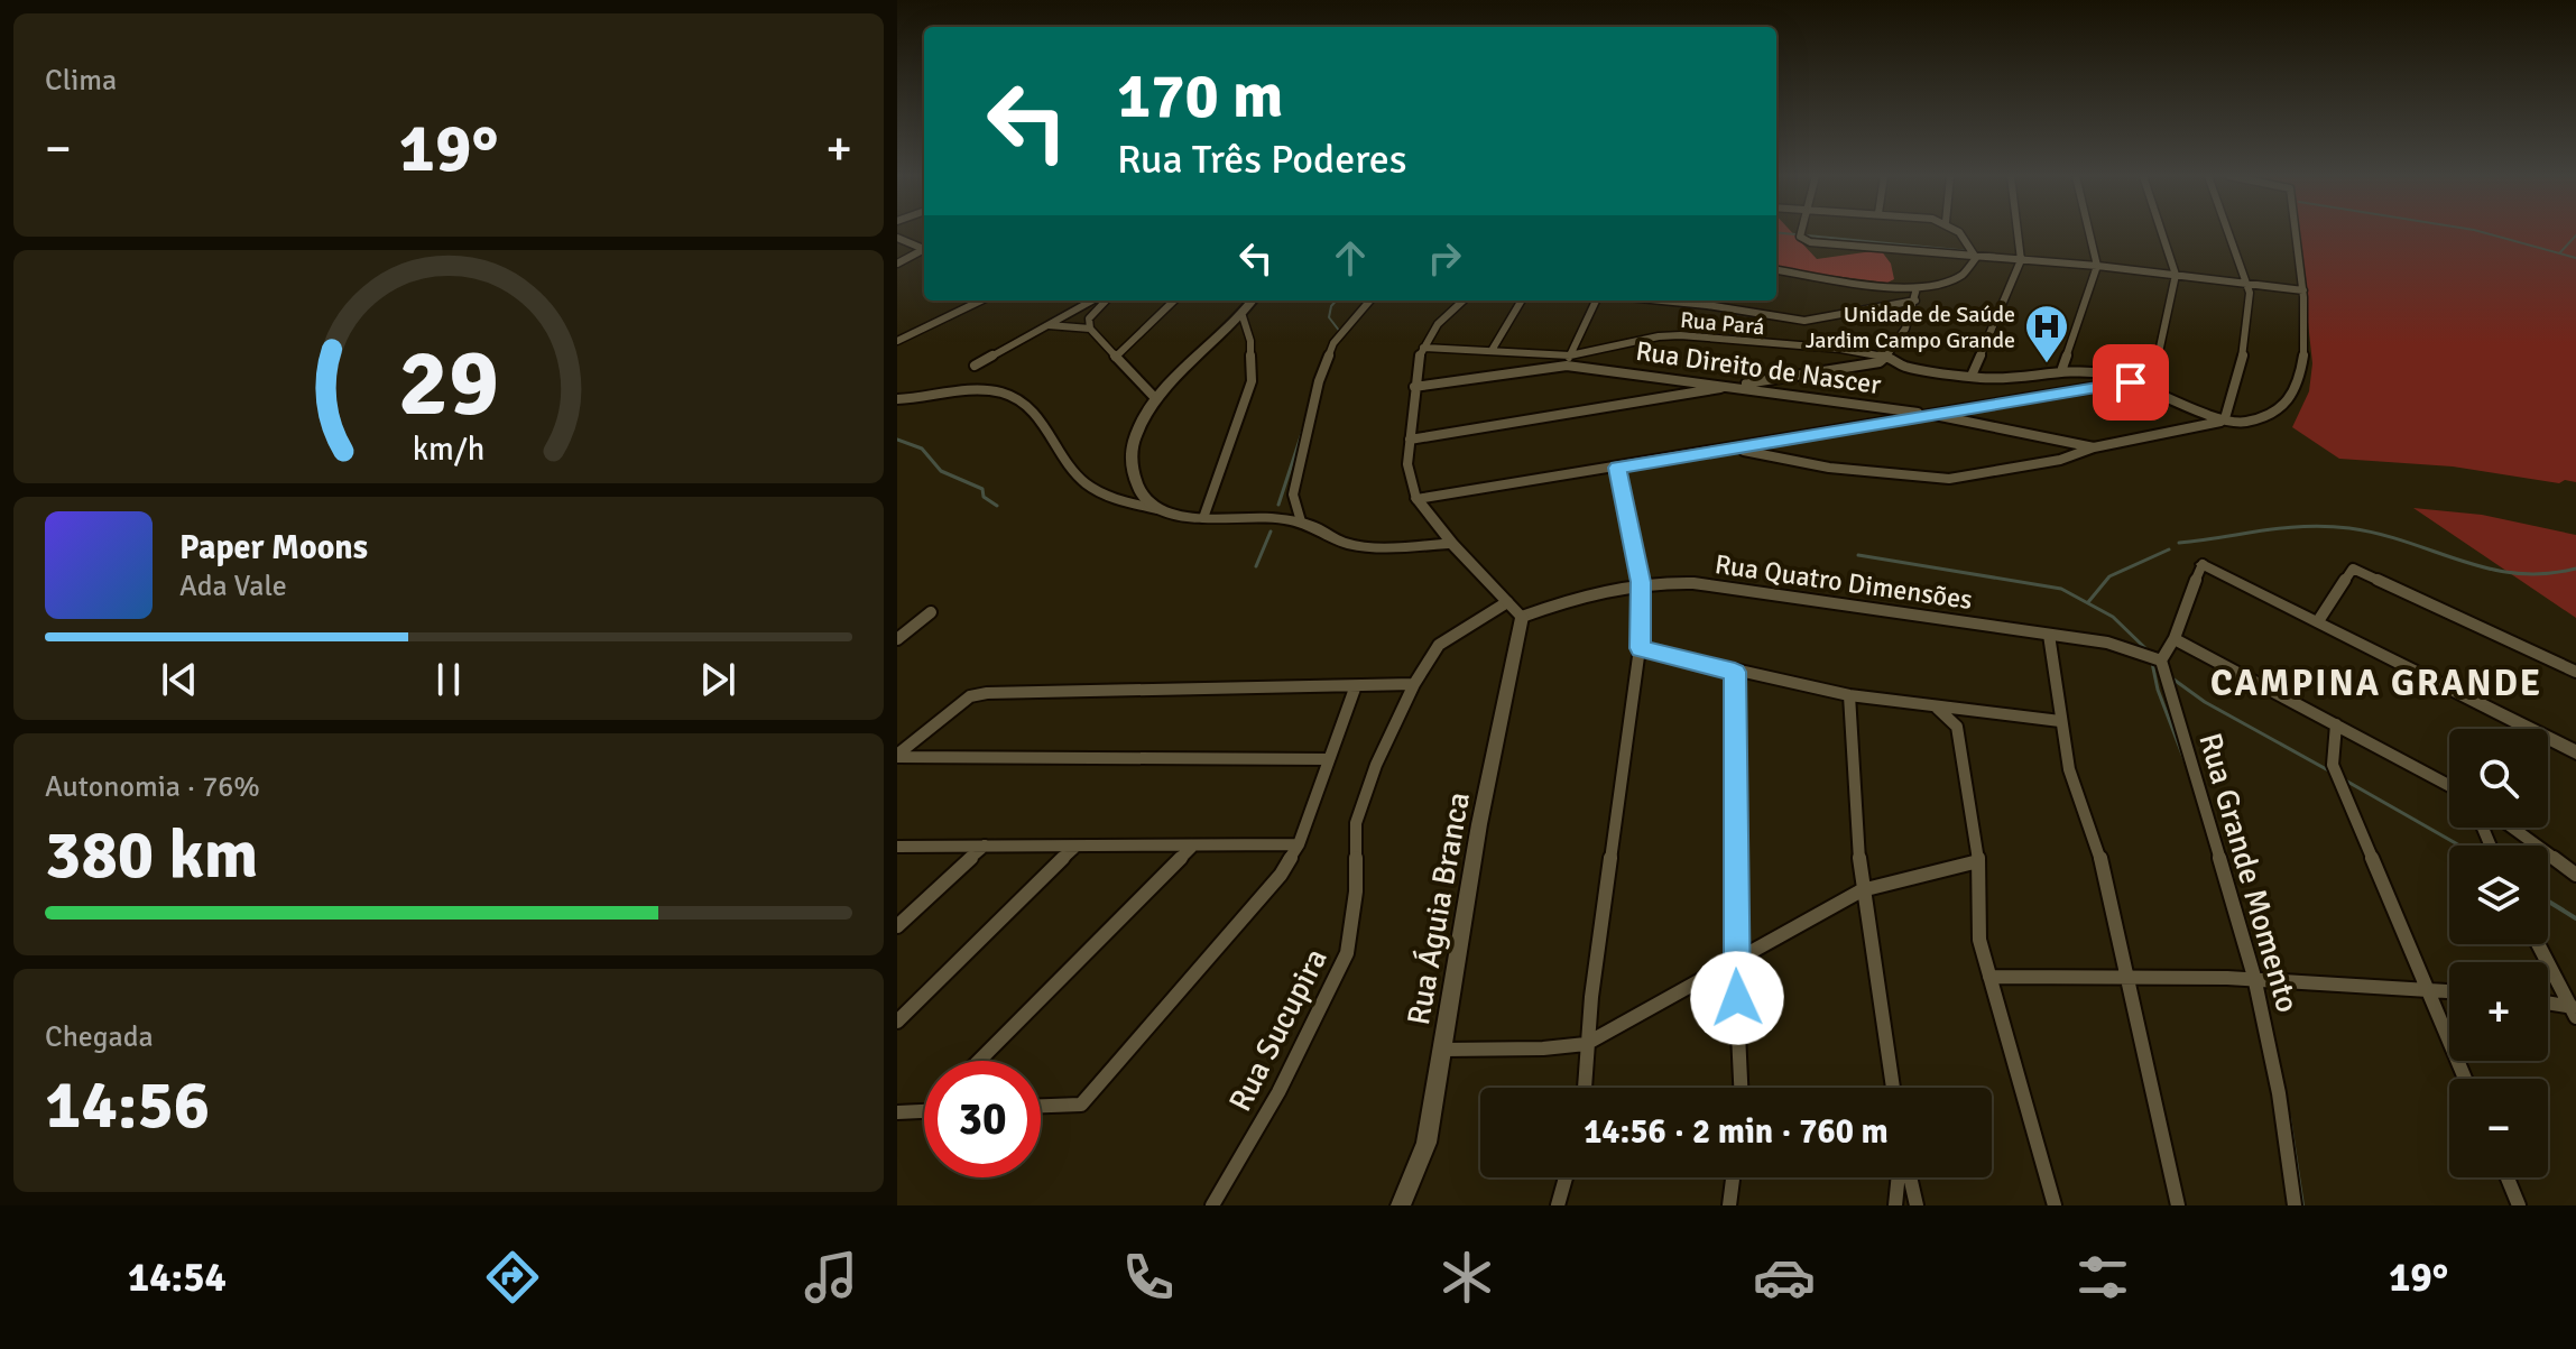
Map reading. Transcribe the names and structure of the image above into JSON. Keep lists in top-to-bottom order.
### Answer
{
  "streets": {
    "street": [
      "Rua Pará",
      "Rua Direito de Nascer",
      "Rua Quatro Dimensões",
      "Rua Grande Momento",
      "Rua Águia Branca",
      "Rua Sucupira"
    ]
  },
  "crossings": [
    ["Rua Pará", "Rua Direito de Nascer"],
    ["Rua Quatro Dimensões", "Rua Grande Momento"],
    ["Rua Quatro Dimensões", "Rua Águia Branca"]
  ],
  "districts": ["CAMPINA GRANDE"],
  "places": {
    "hospital": ["Unidade de Saúde Jardim Campo Grande"]
  },
  "page": {
    "tile": [
      "Clima",
      ["Autonomia · 76%", "380 km"],
      ["Chegada", "14:56"]
    ],
    "turn": ["170 m", "Rua Três Poderes"],
    "heat": ["−", "19°", "+"],
    "song": ["Paper Moons", "Ada Vale"],
    "map_buttons": ["+", "−"],
    "limit": "30",
    "trip": "14:56 · 2 min · 760 m",
    "tabs": ["14:54", "19°"],
    "gauge": ["29", "km/h"]
  }
}
